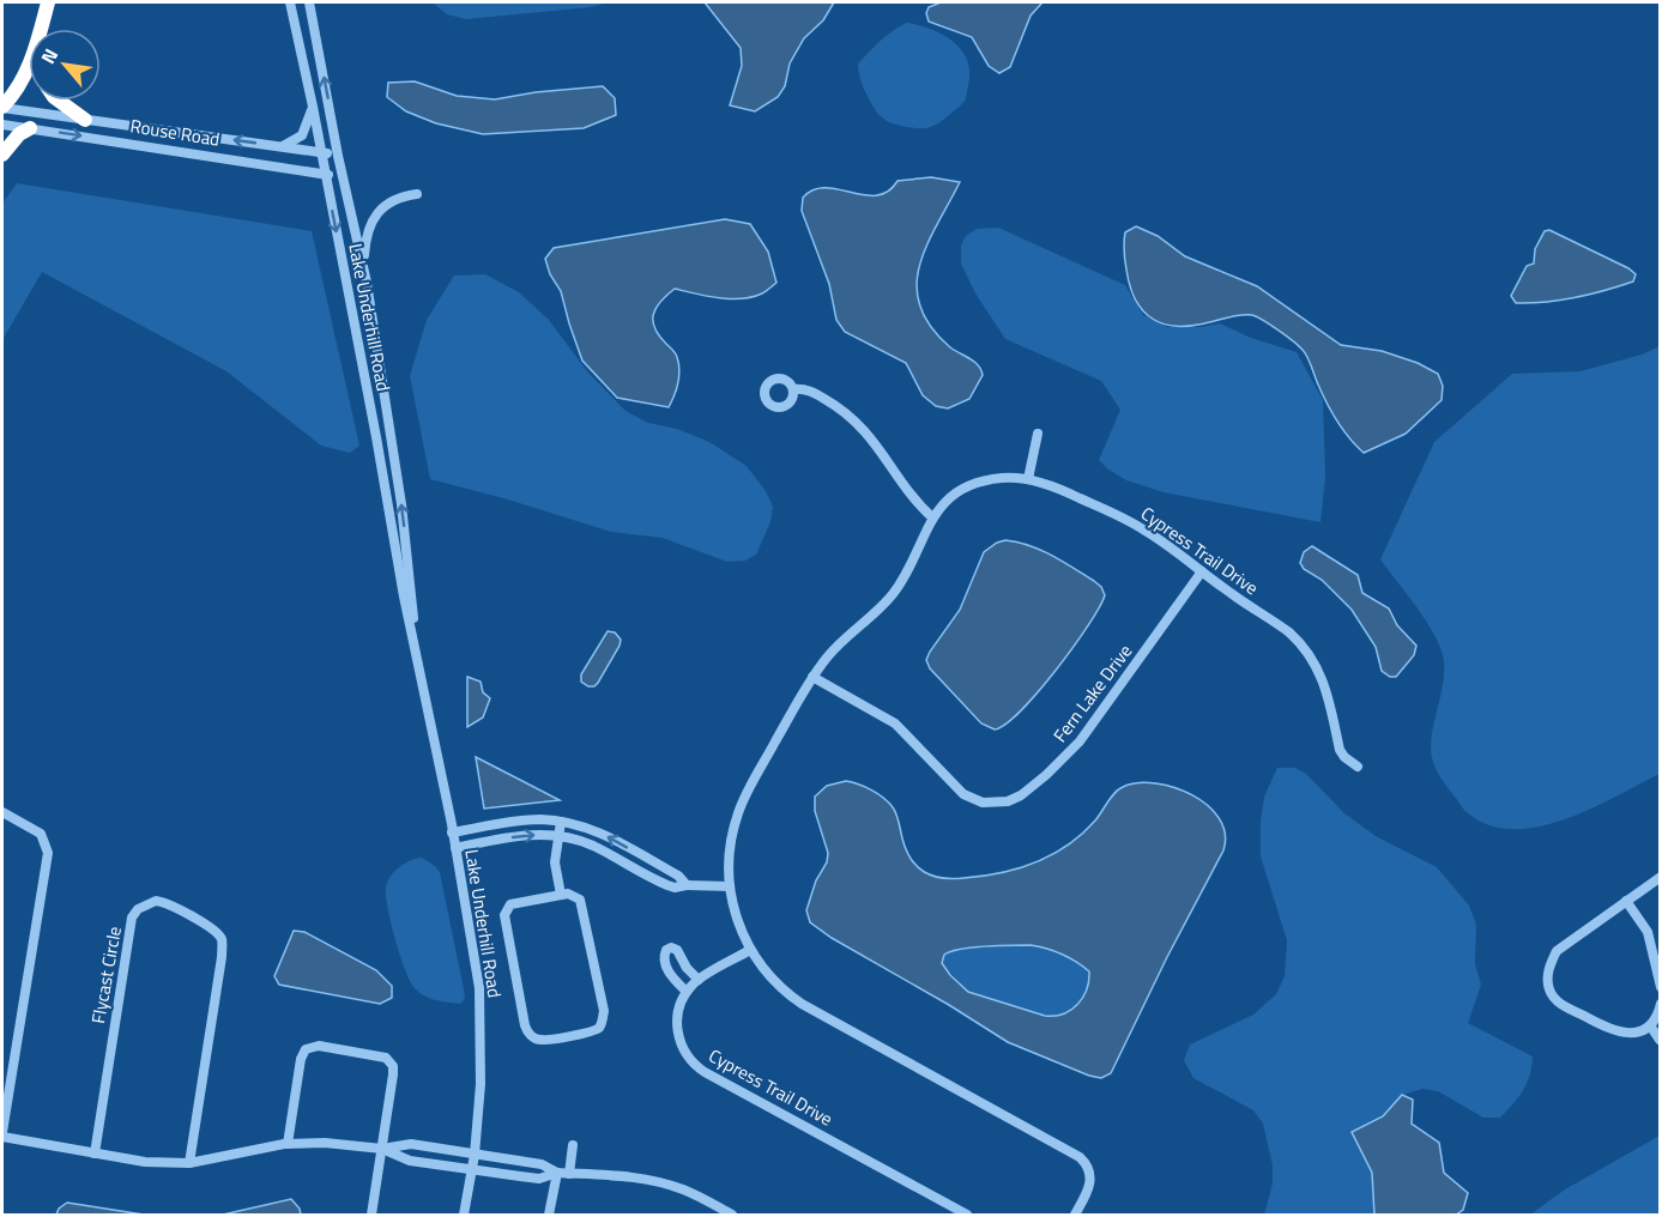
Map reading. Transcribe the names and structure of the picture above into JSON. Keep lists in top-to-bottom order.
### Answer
{
  "streets": {
    "street": [
      "Rouse Road",
      "Lake Underhill Road",
      "Cypress Trail Drive",
      "Fern Lake Drive",
      "Flycast Circle"
    ]
  },
  "crossings": [
    ["Rouse Road", "Lake Underhill Road"],
    ["Cypress Trail Drive", "Fern Lake Drive"]
  ],
  "north": "top left"
}
